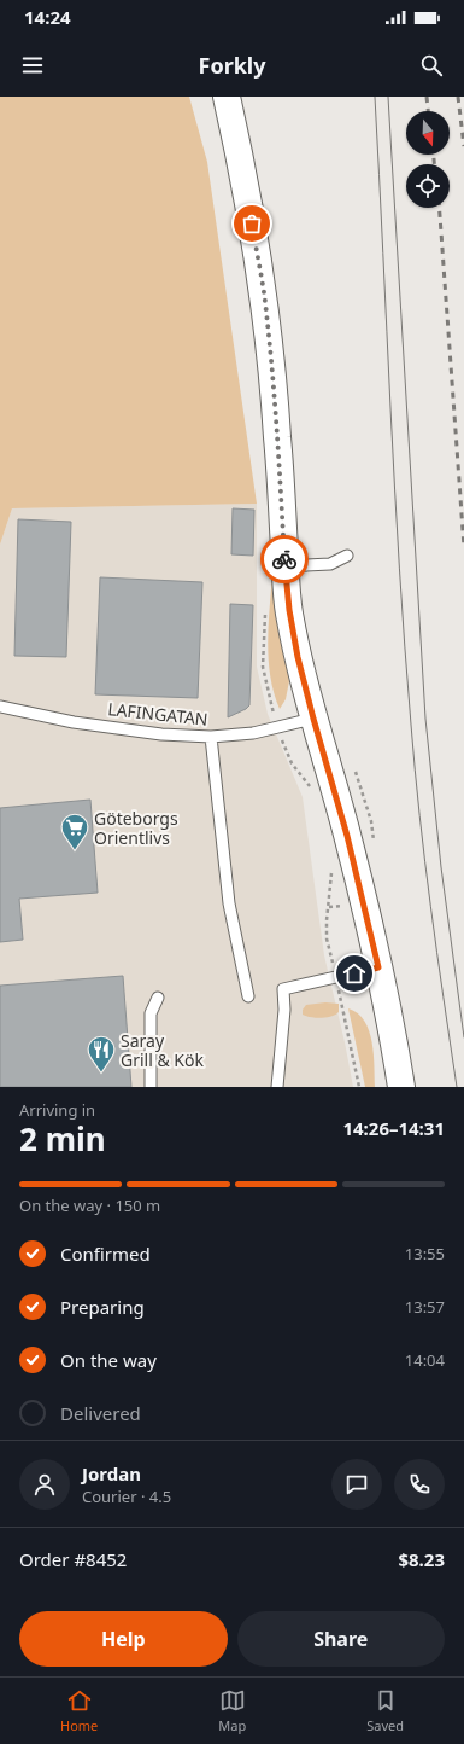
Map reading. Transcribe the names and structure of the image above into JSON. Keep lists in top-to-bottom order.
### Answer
{
  "streets": {
    "lane": ["LAFINGATAN"]
  },
  "places": {
    "supermarket": ["Göteborgs Orientlivs"],
    "restaurant": ["Saray Grill & Kök"]
  },
  "north": "bottom",
  "page": {
    "status": "14:24",
    "header": "Forkly",
    "heading": ["2 min", "Arriving in", "14:26–14:31"],
    "panel": [
      "Jordan",
      "Courier · 4.5",
      "Order #8452",
      "$8.23"
    ],
    "bar": "On the way · 150 m",
    "list": [
      ["Confirmed", "13:55"],
      ["Preparing", "13:57"],
      ["On the way", "14:04"],
      "Delivered"
    ],
    "buttons": ["Help", "Share"],
    "tabs": ["Home", "Map", "Saved"]
  }
}
